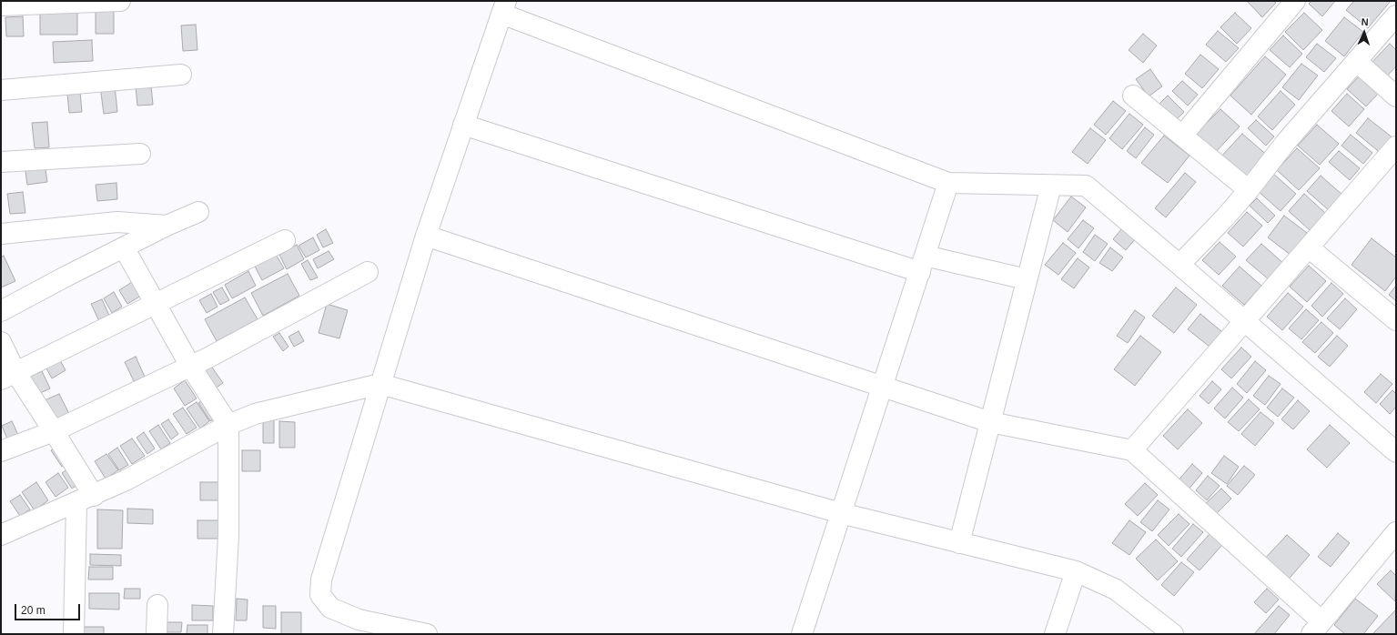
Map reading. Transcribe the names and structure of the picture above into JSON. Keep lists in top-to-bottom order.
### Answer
{
  "scale_bar": "20 m",
  "north": "top"
}
